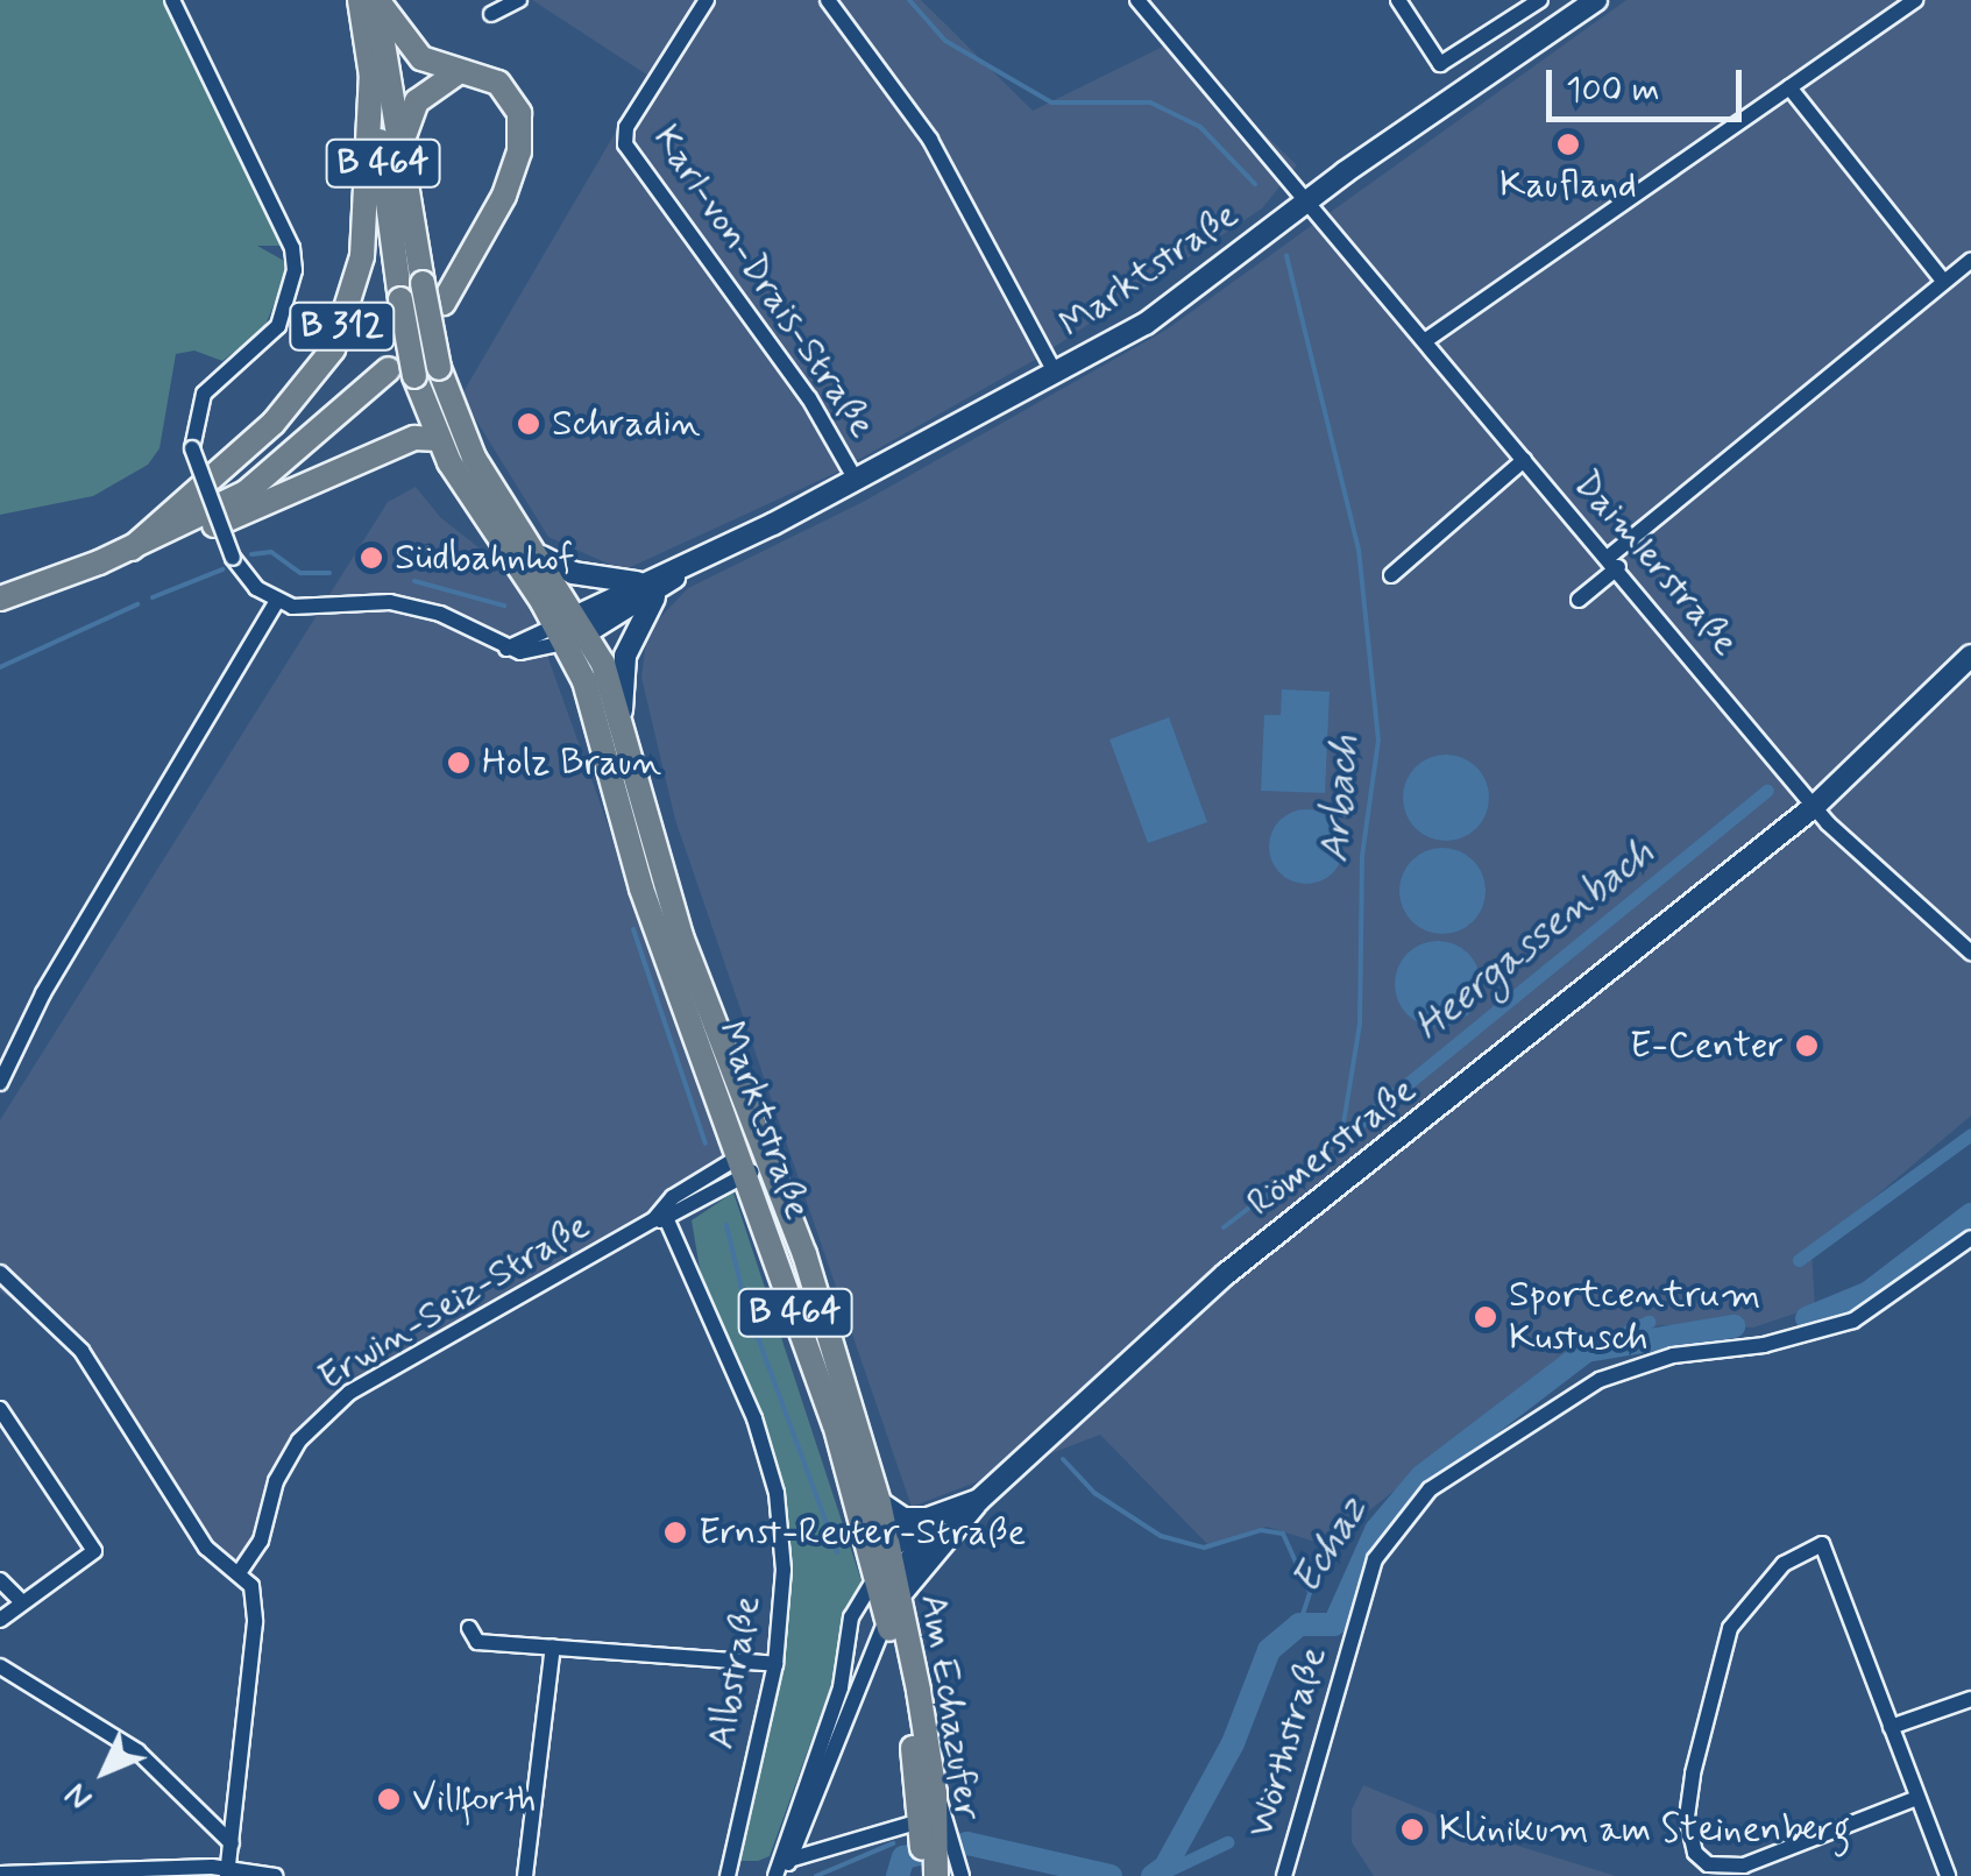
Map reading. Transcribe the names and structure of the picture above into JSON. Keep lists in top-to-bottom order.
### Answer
{
  "streets": {
    "main road": [
      "B 464",
      "Marktstraße",
      "B 312",
      "Römerstraße",
      "Am Echazufer"
    ],
    "street": [
      "Karl-von-Drais-Straße",
      "Daimlerstraße",
      "Erwin-Seiz-Straße",
      "Albstraße",
      "Wörthstraße"
    ]
  },
  "crossings": [
    ["B 464", "Marktstraße"],
    ["B 464", "B 312"],
    ["Marktstraße", "Karl-von-Drais-Straße"],
    ["Marktstraße", "Daimlerstraße"],
    ["Marktstraße", "Römerstraße"],
    ["Marktstraße", "Erwin-Seiz-Straße"],
    ["Marktstraße", "Am Echazufer"],
    ["Daimlerstraße", "Römerstraße"],
    ["Römerstraße", "Am Echazufer"],
    ["Erwin-Seiz-Straße", "Albstraße"]
  ],
  "water": ["Arbach", "Heergassenbach", "Echaz"],
  "places": [
    "Kaufland",
    "Schradin",
    "Südbahnhof",
    "Holz Braun",
    "E-Center",
    "Sportcentrum Kustusch",
    "Ernst-Reuter-Straße",
    "Villforth",
    "Klinikum am Steinenberg"
  ],
  "scale_bar": "100 m",
  "north": "bottom left"
}
